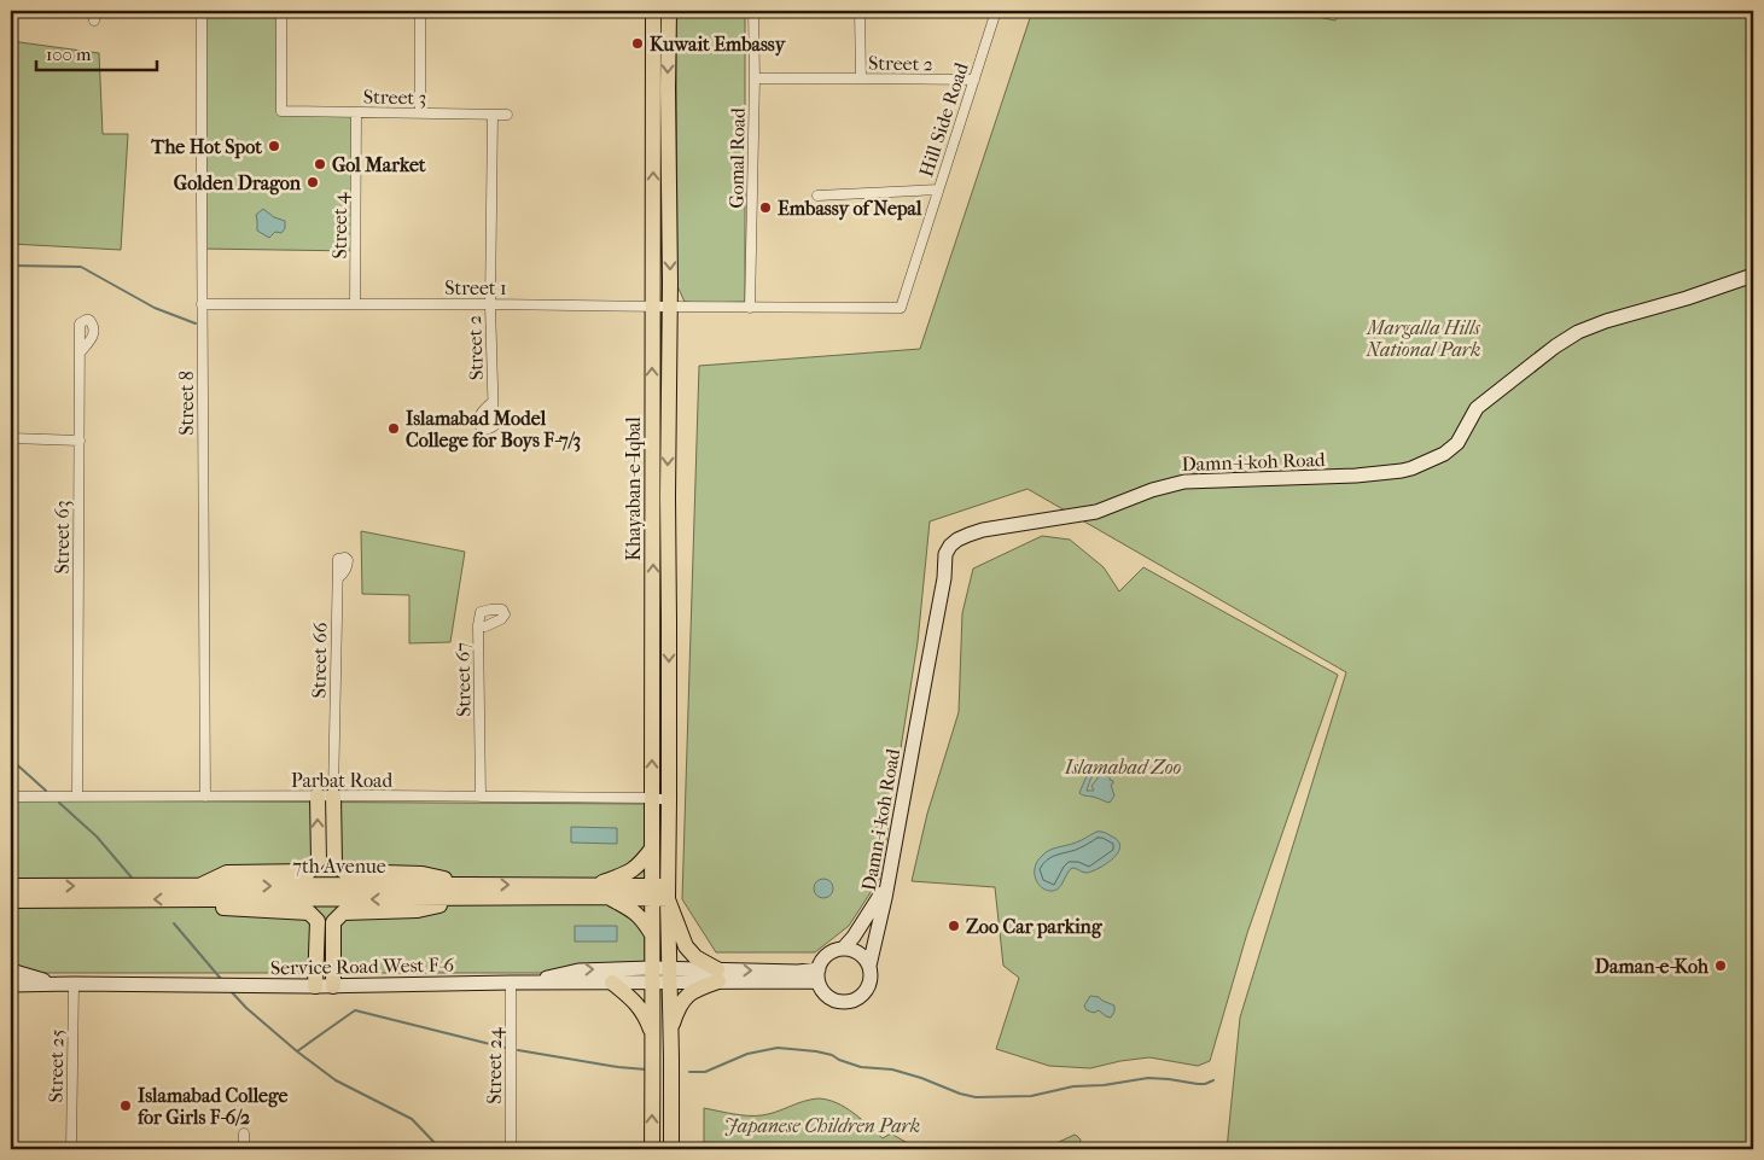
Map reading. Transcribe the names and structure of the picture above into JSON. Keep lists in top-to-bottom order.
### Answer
{
  "streets": {
    "main road": [
      "Damn-i-koh Road",
      "Khayaban-e-Iqbal",
      "7th Avenue",
      "Service Road West F-6"
    ],
    "street": [
      "Street 2",
      "Street 3",
      "Hill Side Road",
      "Gomal Road",
      "Street 4",
      "Street 1",
      "Street 8",
      "Street 63",
      "Street 66",
      "Street 67",
      "Parbat Road",
      "Street 25",
      "Street 24"
    ]
  },
  "crossings": [
    ["Street 2", "Street 3"],
    ["Street 2", "Hill Side Road"],
    ["Street 2", "Gomal Road"],
    ["Street 2", "Street 1"],
    ["Street 3", "Street 4"],
    ["Hill Side Road", "Gomal Road"],
    ["Hill Side Road", "Street 1"],
    ["Gomal Road", "Street 1"],
    ["Street 4", "Street 1"],
    ["Street 1", "Street 8"],
    ["Street 1", "Khayaban-e-Iqbal"],
    ["Street 8", "Parbat Road"],
    ["Khayaban-e-Iqbal", "Parbat Road"],
    ["Khayaban-e-Iqbal", "7th Avenue"],
    ["Khayaban-e-Iqbal", "Service Road West F-6"],
    ["Street 63", "Parbat Road"],
    ["Street 66", "Parbat Road"],
    ["Street 67", "Parbat Road"],
    ["Service Road West F-6", "Street 25"],
    ["Service Road West F-6", "Street 24"]
  ],
  "parks": ["Margalla Hills National Park", "Islamabad Zoo", "Japanese Children Park"],
  "places": [
    "Kuwait Embassy",
    "The Hot Spot",
    "Gol Market",
    "Golden Dragon",
    "Embassy of Nepal",
    "Islamabad Model College for Boys F-7/3",
    "Zoo Car parking",
    "Daman-e-Koh",
    "Islamabad College for Girls F-6/2"
  ],
  "scale_bar": "100 m"
}
